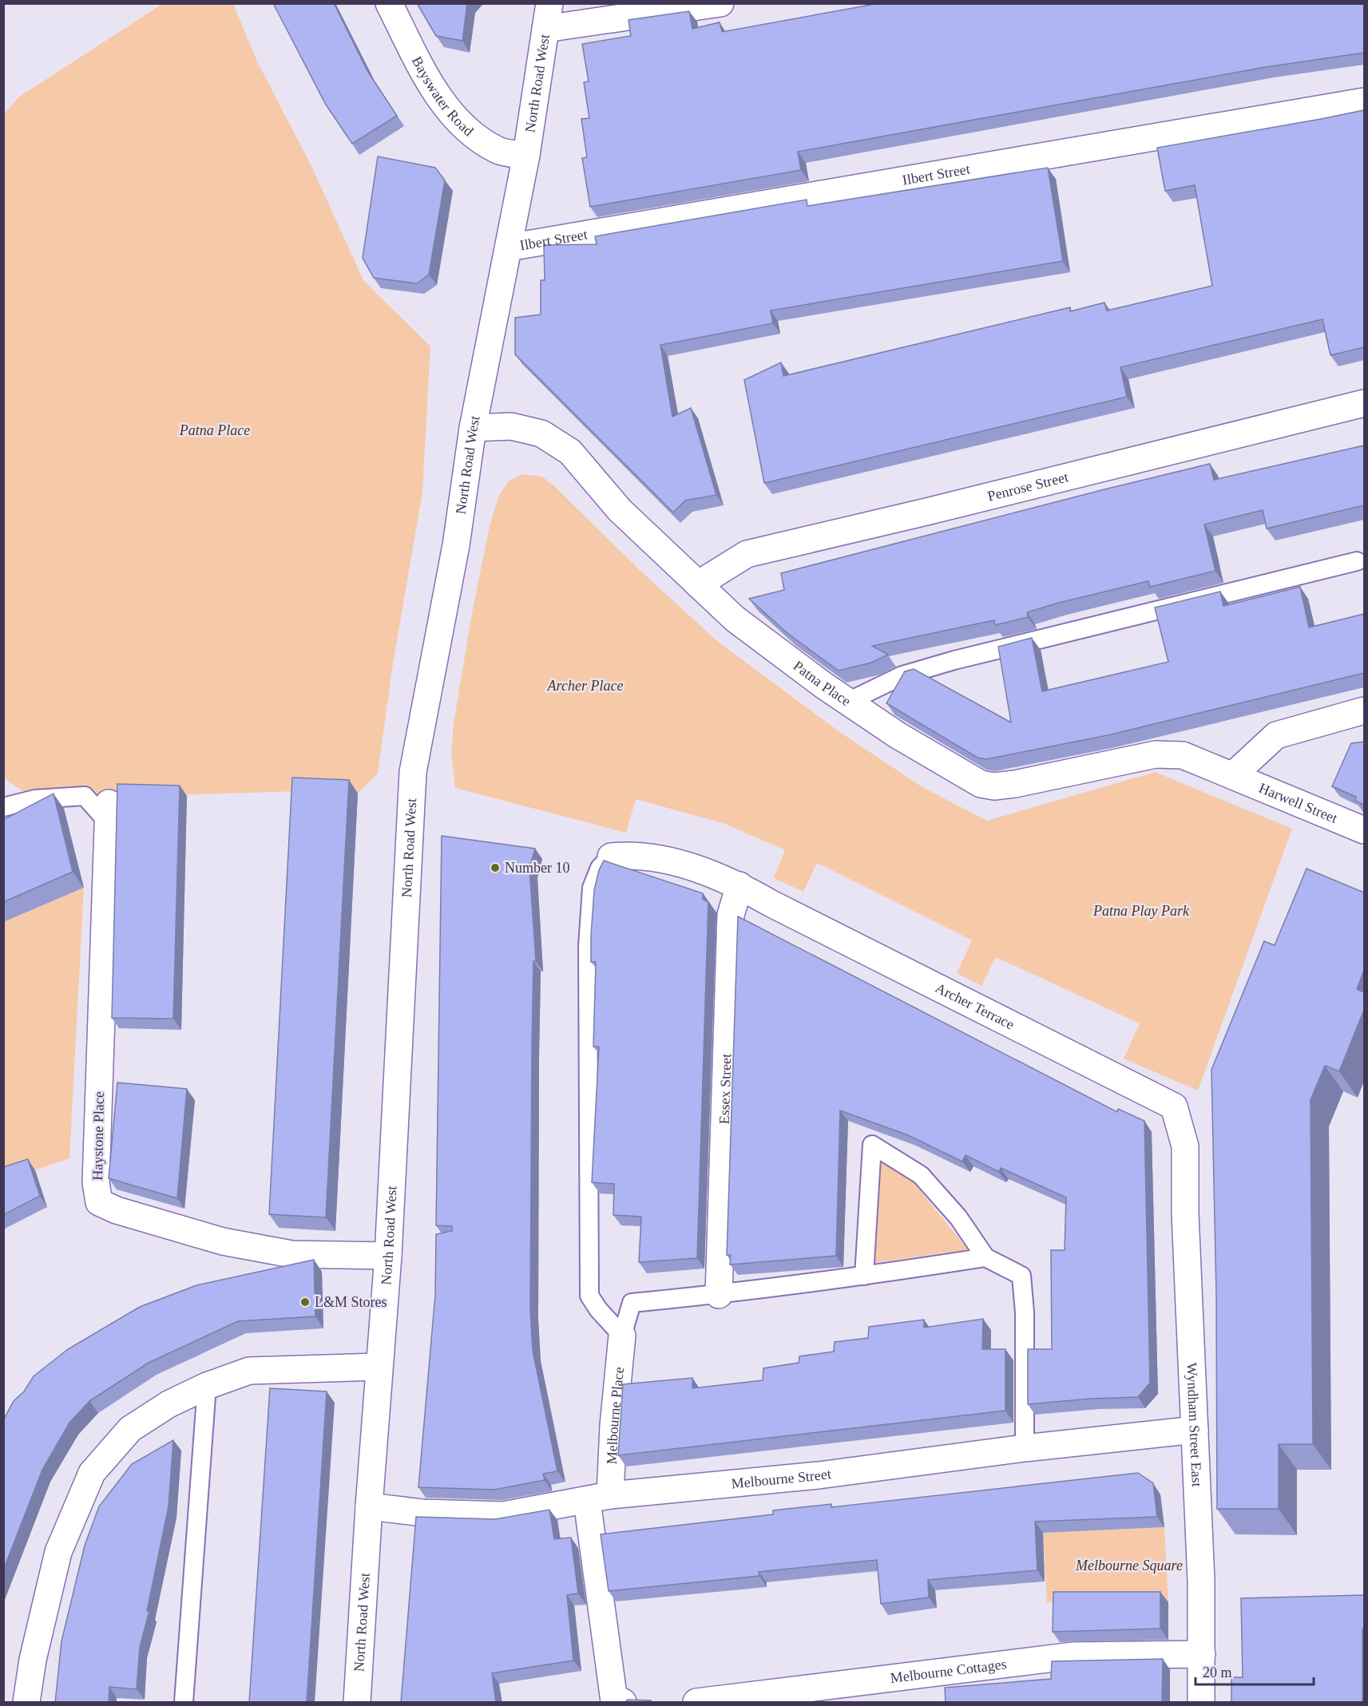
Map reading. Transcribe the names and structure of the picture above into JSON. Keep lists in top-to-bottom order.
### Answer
{
  "streets": {
    "street": [
      "North Road West",
      "Bayswater Road",
      "Ilbert Street",
      "Penrose Street",
      "Patna Place",
      "Harwell Street",
      "Archer Terrace",
      "Essex Street",
      "Haystone Place",
      "Melbourne Place",
      "Wyndham Street East",
      "Melbourne Street",
      "Melbourne Cottages"
    ]
  },
  "crossings": [
    ["North Road West", "Bayswater Road"],
    ["North Road West", "Ilbert Street"],
    ["North Road West", "Patna Place"],
    ["North Road West", "Haystone Place"],
    ["North Road West", "Melbourne Street"],
    ["Penrose Street", "Patna Place"],
    ["Patna Place", "Harwell Street"],
    ["Archer Terrace", "Essex Street"],
    ["Archer Terrace", "Wyndham Street East"],
    ["Melbourne Place", "Melbourne Street"],
    ["Wyndham Street East", "Melbourne Street"],
    ["Wyndham Street East", "Melbourne Cottages"]
  ],
  "parks": [
    "Patna Place",
    "Archer Place",
    "Patna Play Park",
    "Melbourne Square"
  ],
  "places": ["Number 10", "L&M Stores"],
  "scale_bar": "20 m"
}
